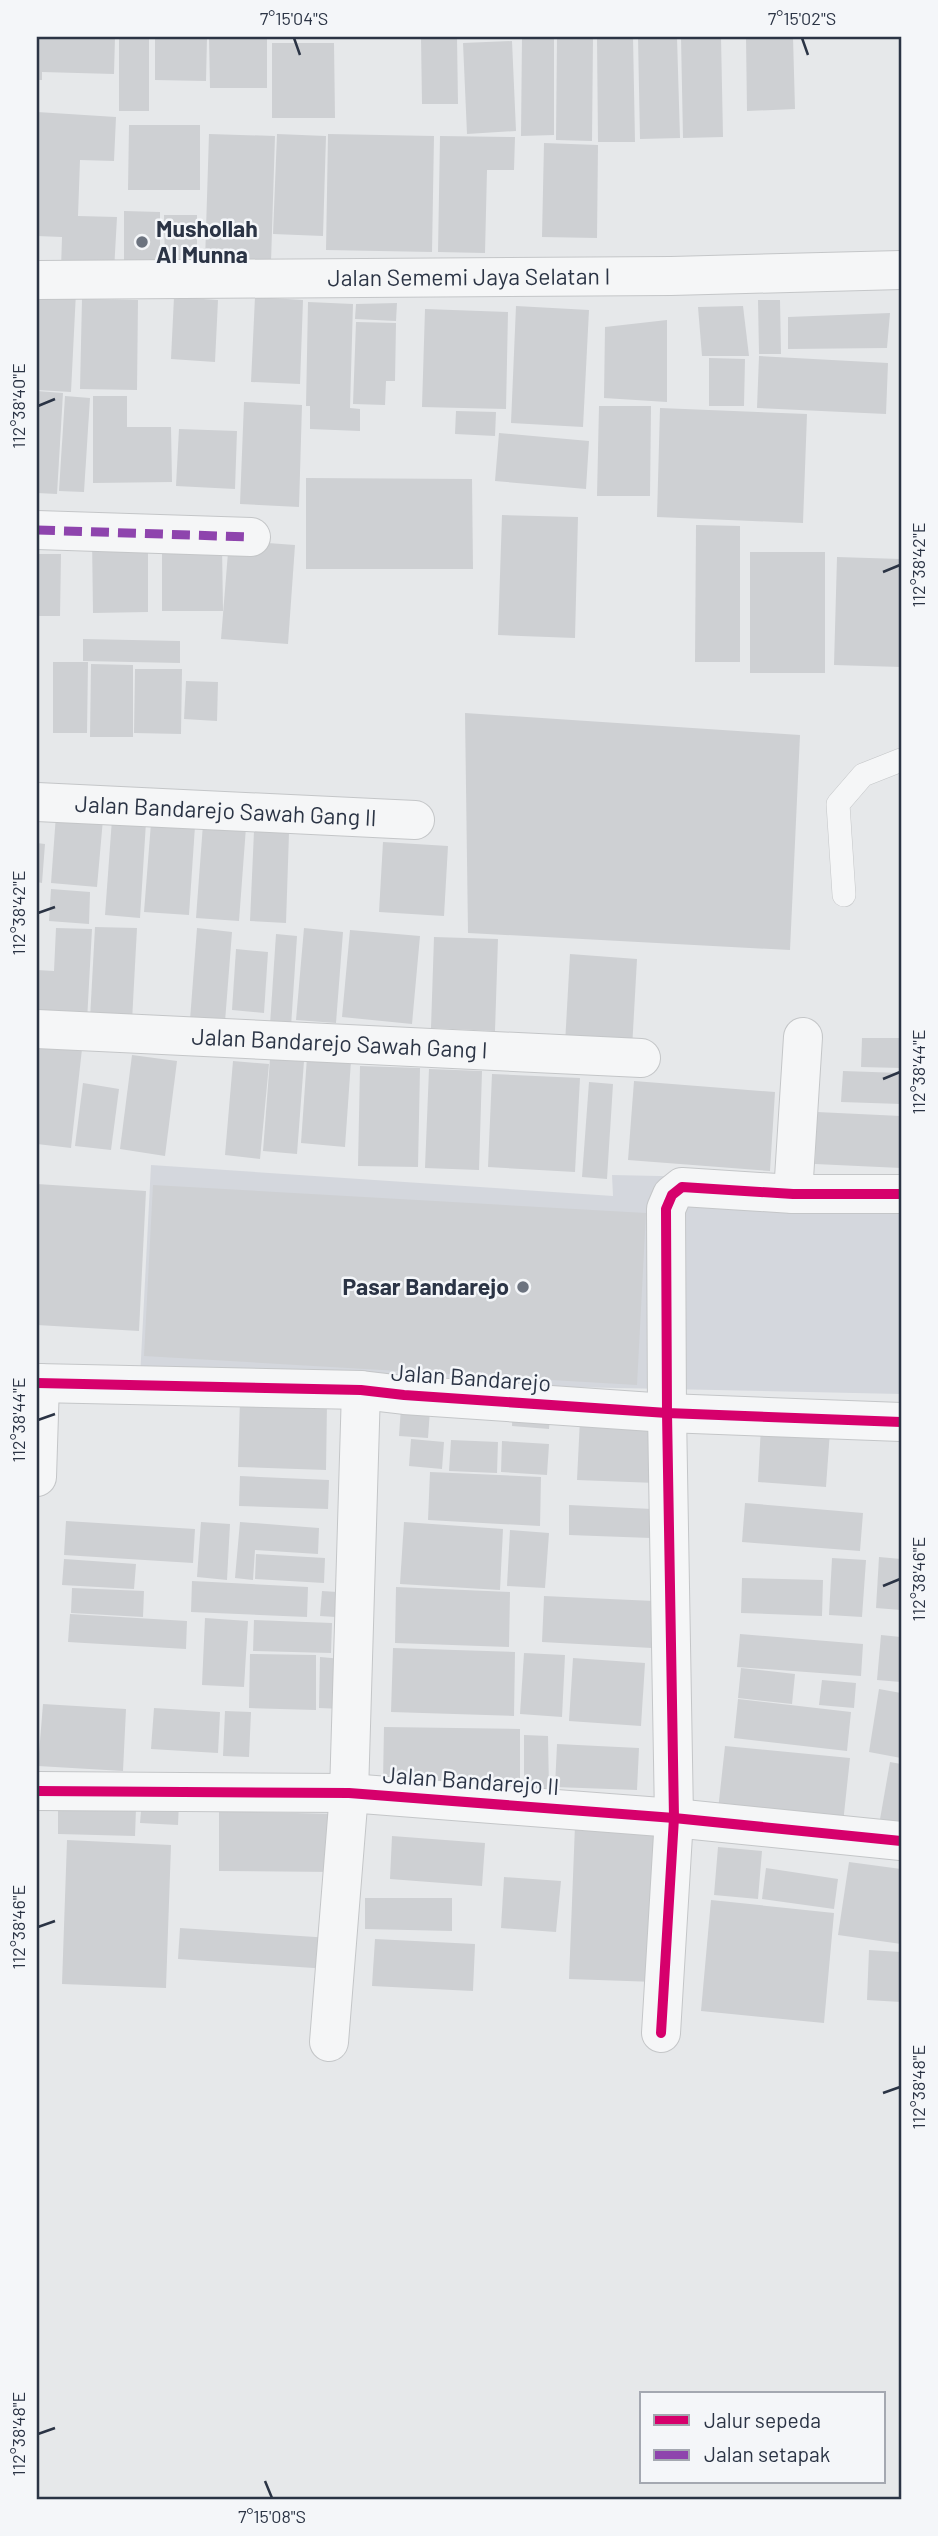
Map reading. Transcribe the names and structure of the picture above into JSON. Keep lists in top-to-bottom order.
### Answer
{
  "streets": {
    "street": [
      "Jalan Sememi Jaya Selatan I",
      "Jalan Bandarejo Sawah Gang II",
      "Jalan Bandarejo Sawah Gang I",
      "Jalan Bandarejo",
      "Jalan Bandarejo II"
    ]
  },
  "places": ["Mushollah Al Munna", "Pasar Bandarejo"],
  "legend": ["Jalur sepeda", "Jalan setapak"],
  "coordinates": [
    "7°15'04\"S",
    "7°15'02\"S",
    "112°38'40\"E",
    "112°38'42\"E",
    "112°38'44\"E",
    "112°38'46\"E",
    "112°38'48\"E",
    "7°15'08\"S"
  ]
}
